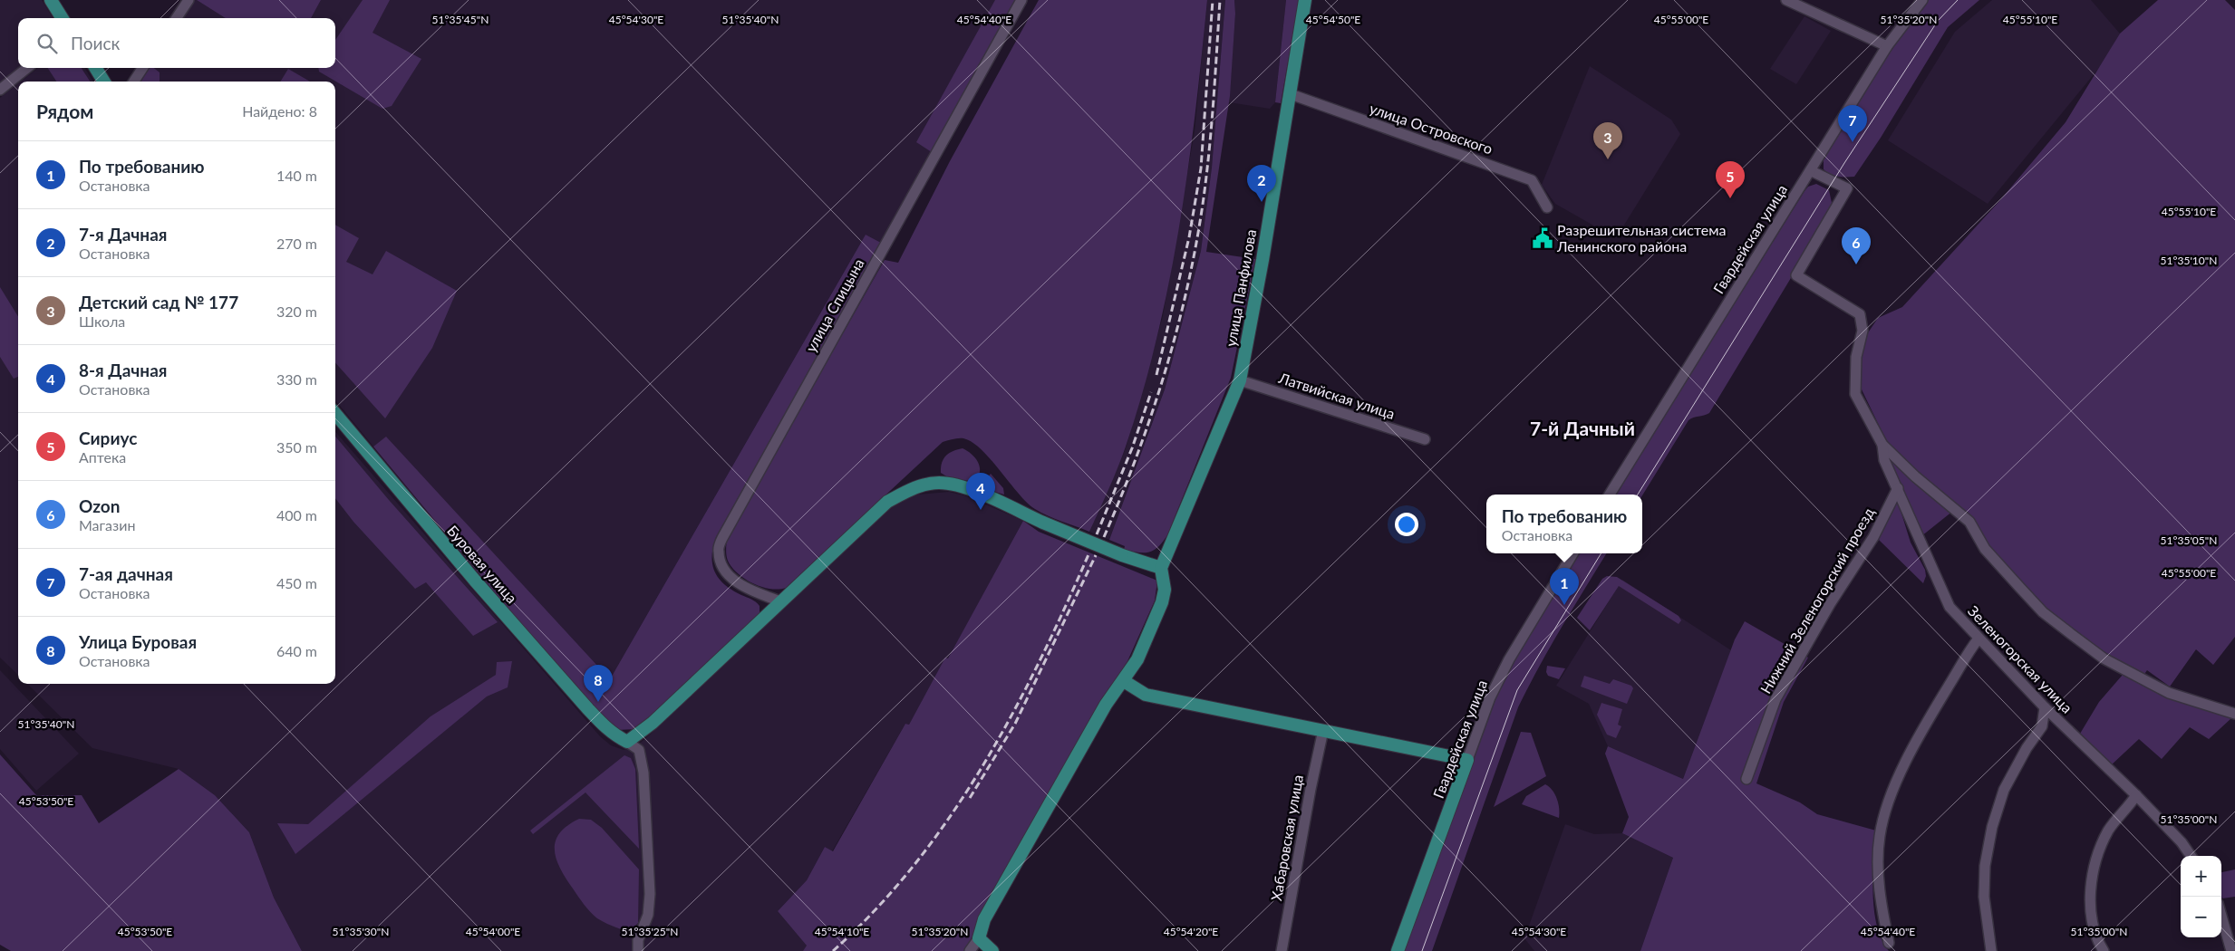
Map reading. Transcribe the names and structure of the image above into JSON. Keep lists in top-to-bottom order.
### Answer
{
  "streets": {
    "main road": ["Гвардейская улица", "улица Панфилова", "Буровая улица"],
    "street": [
      "улица Островского",
      "улица Спицына",
      "Латвийская улица",
      "Нижний Зеленогорский проезд",
      "Зеленогорская улица",
      "Хабаровская улица"
    ]
  },
  "crossings": [
    ["улица Островского", "улица Панфилова"],
    ["улица Панфилова", "Латвийская улица"],
    ["Нижний Зеленогорский проезд", "Зеленогорская улица"]
  ],
  "districts": ["7-й Дачный"],
  "places": {
    "public building": ["Разрешительная система Ленинского района"]
  },
  "page": {
    "search": "Поиск",
    "heading": ["Рядом", "Найдено: 8"],
    "pins": [
      "7",
      "3",
      "5",
      "2",
      "6",
      "4",
      "1",
      "8"
    ],
    "list": [
      {
        "mark": "1",
        "name": "По требованию",
        "note": "Остановка",
        "value": "140 m"
      },
      {
        "mark": "2",
        "name": "7-я Дачная",
        "note": "Остановка",
        "value": "270 m"
      },
      {
        "mark": "3",
        "name": "Детский сад № 177",
        "note": "Школа",
        "value": "320 m"
      },
      {
        "mark": "4",
        "name": "8-я Дачная",
        "note": "Остановка",
        "value": "330 m"
      },
      {
        "mark": "5",
        "name": "Сириус",
        "note": "Аптека",
        "value": "350 m"
      },
      {
        "mark": "6",
        "name": "Ozon",
        "note": "Магазин",
        "value": "400 m"
      },
      {
        "mark": "7",
        "name": "7-ая дачная",
        "note": "Остановка",
        "value": "450 m"
      },
      {
        "mark": "8",
        "name": "Улица Буровая",
        "note": "Остановка",
        "value": "640 m"
      }
    ],
    "popup": ["По требованию", "Остановка"],
    "map_buttons": ["+", "−"]
  },
  "coordinates": [
    "51°35'45\"N",
    "51°35'40\"N",
    "51°35'20\"N",
    "45°54'30\"E",
    "45°54'40\"E",
    "45°54'50\"E",
    "45°55'00\"E",
    "45°55'10\"E",
    "51°35'10\"N",
    "51°35'05\"N",
    "45°53'50\"E",
    "51°35'00\"N",
    "45°54'00\"E",
    "45°54'10\"E",
    "45°54'20\"E",
    "51°35'30\"N",
    "51°35'25\"N"
  ]
}
